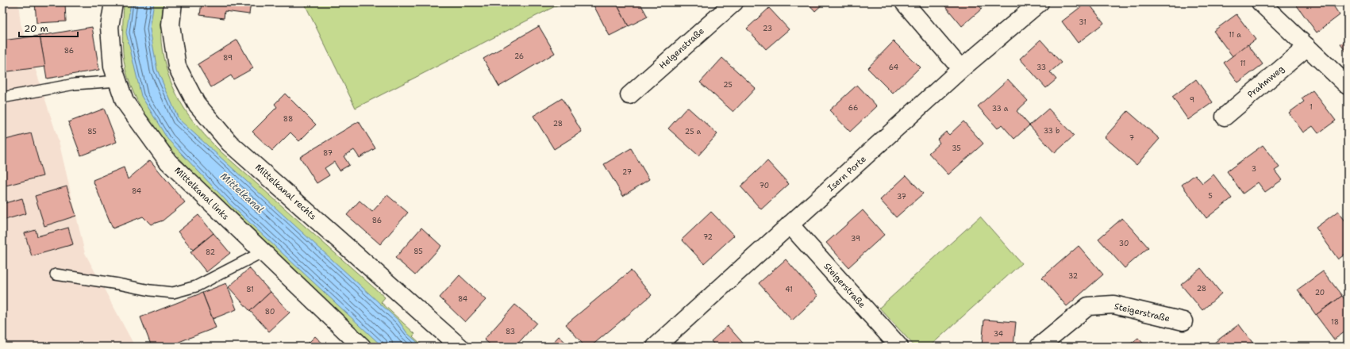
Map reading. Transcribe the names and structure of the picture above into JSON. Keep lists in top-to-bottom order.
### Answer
{
  "streets": {
    "street": [
      "Helgenstraße",
      "Prahmweg",
      "Isern Porte",
      "Mittelkanal rechts",
      "Mittelkanal links",
      "Steigerstraße"
    ]
  },
  "crossings": [
    ["Isern Porte", "Steigerstraße"]
  ],
  "water": ["Mittelkanal"],
  "house_numbers": [
    "31",
    "23",
    "11 a",
    "86",
    "26",
    "89",
    "11",
    "64",
    "33",
    "25",
    "9",
    "1",
    "66",
    "33 a",
    "88",
    "28",
    "33 b",
    "85",
    "25 a",
    "7",
    "35",
    "87",
    "3",
    "27",
    "70",
    "84",
    "5",
    "37",
    "86",
    "72",
    "39",
    "30",
    "85",
    "82",
    "32",
    "28",
    "81",
    "41",
    "20",
    "84",
    "80",
    "18",
    "83",
    "34"
  ],
  "scale_bar": "20 m"
}
